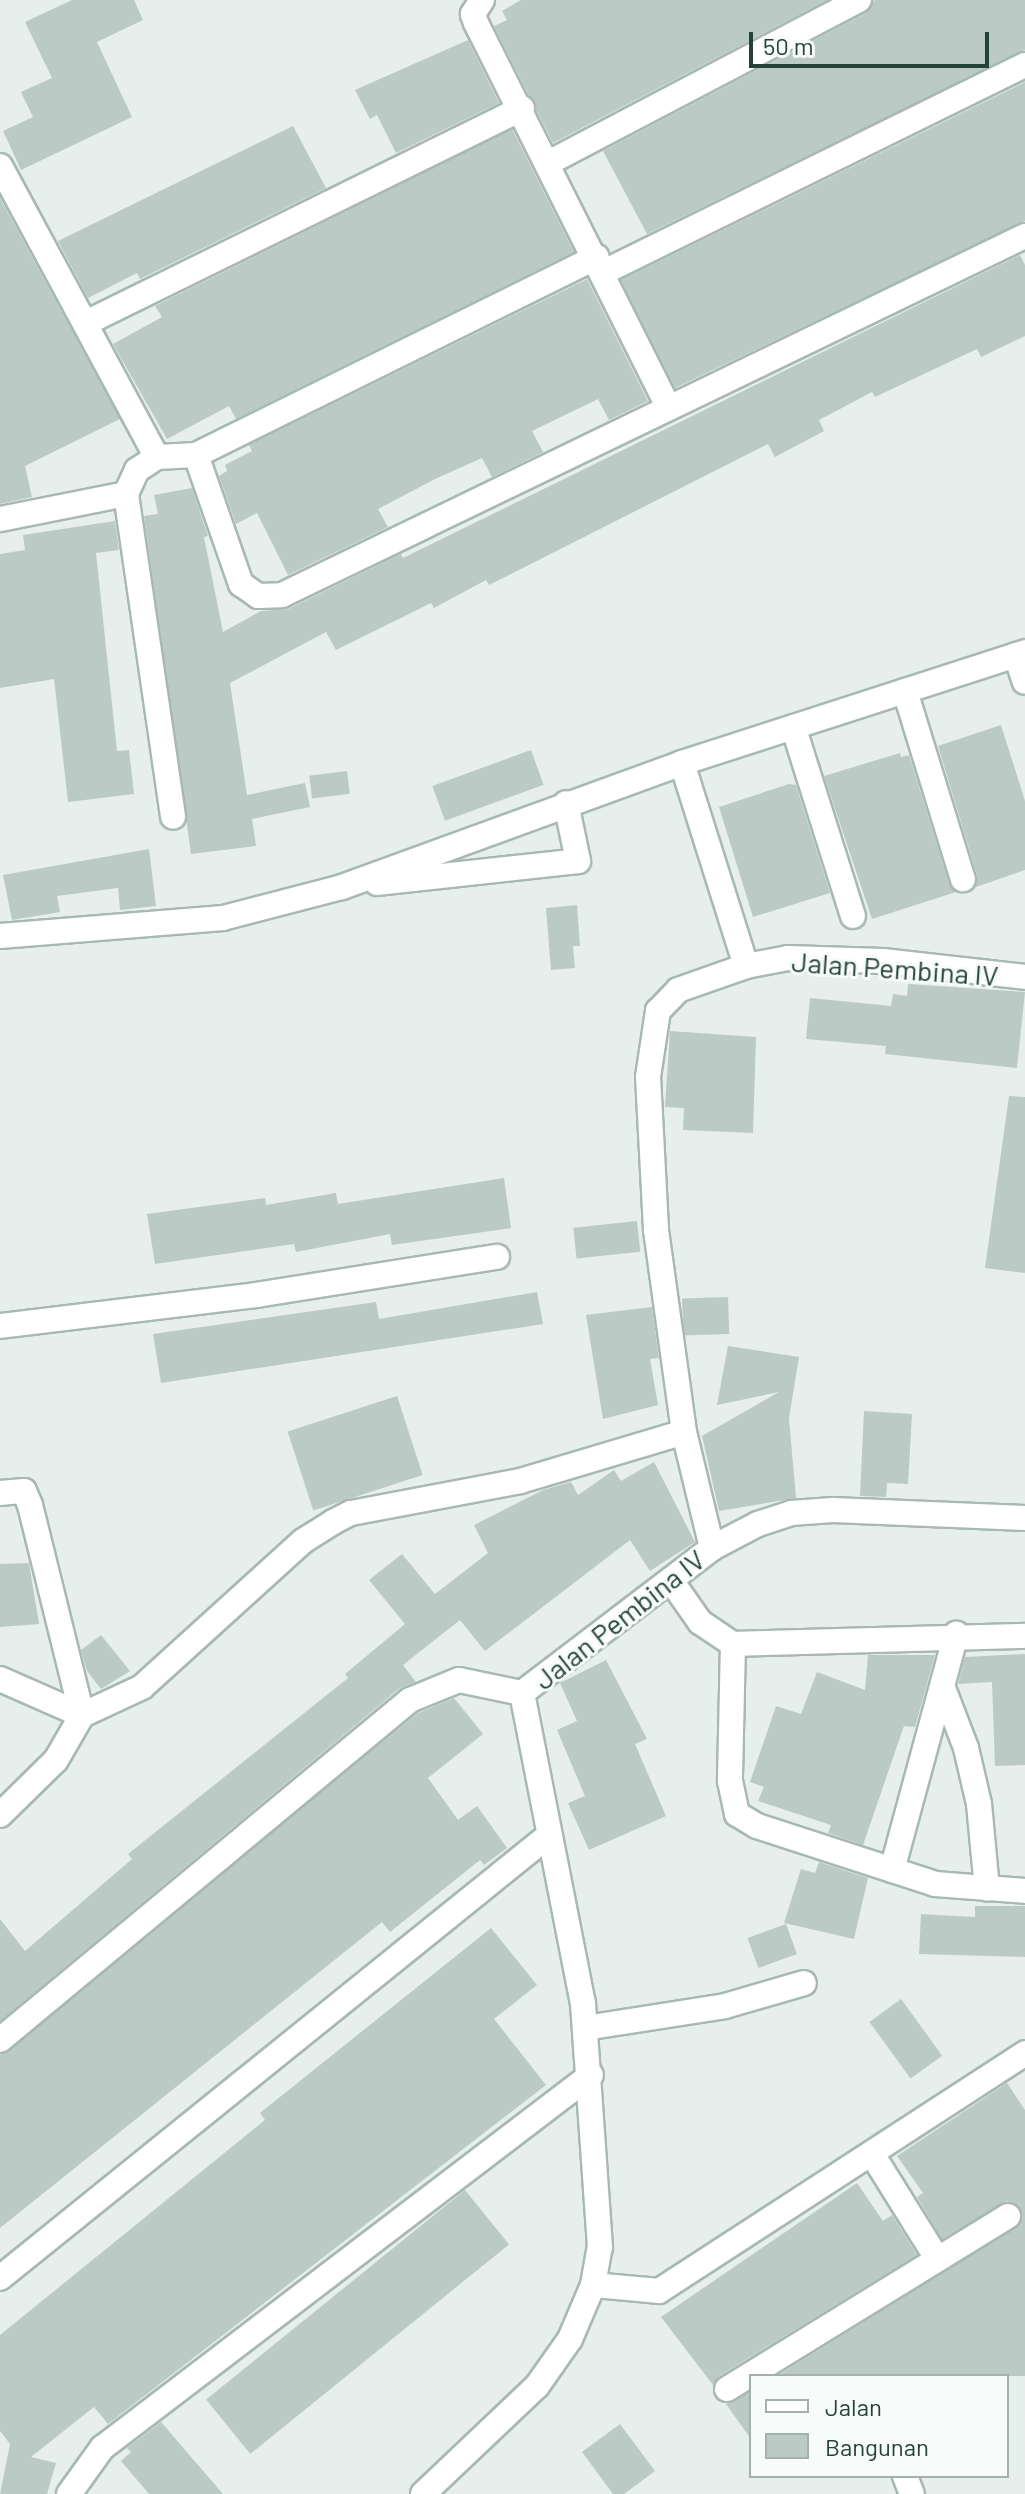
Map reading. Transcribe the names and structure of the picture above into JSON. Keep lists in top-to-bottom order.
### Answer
{
  "streets": {
    "street": ["Jalan Pembina IV"]
  },
  "legend": ["Jalan", "Bangunan"],
  "scale_bar": "50 m"
}
